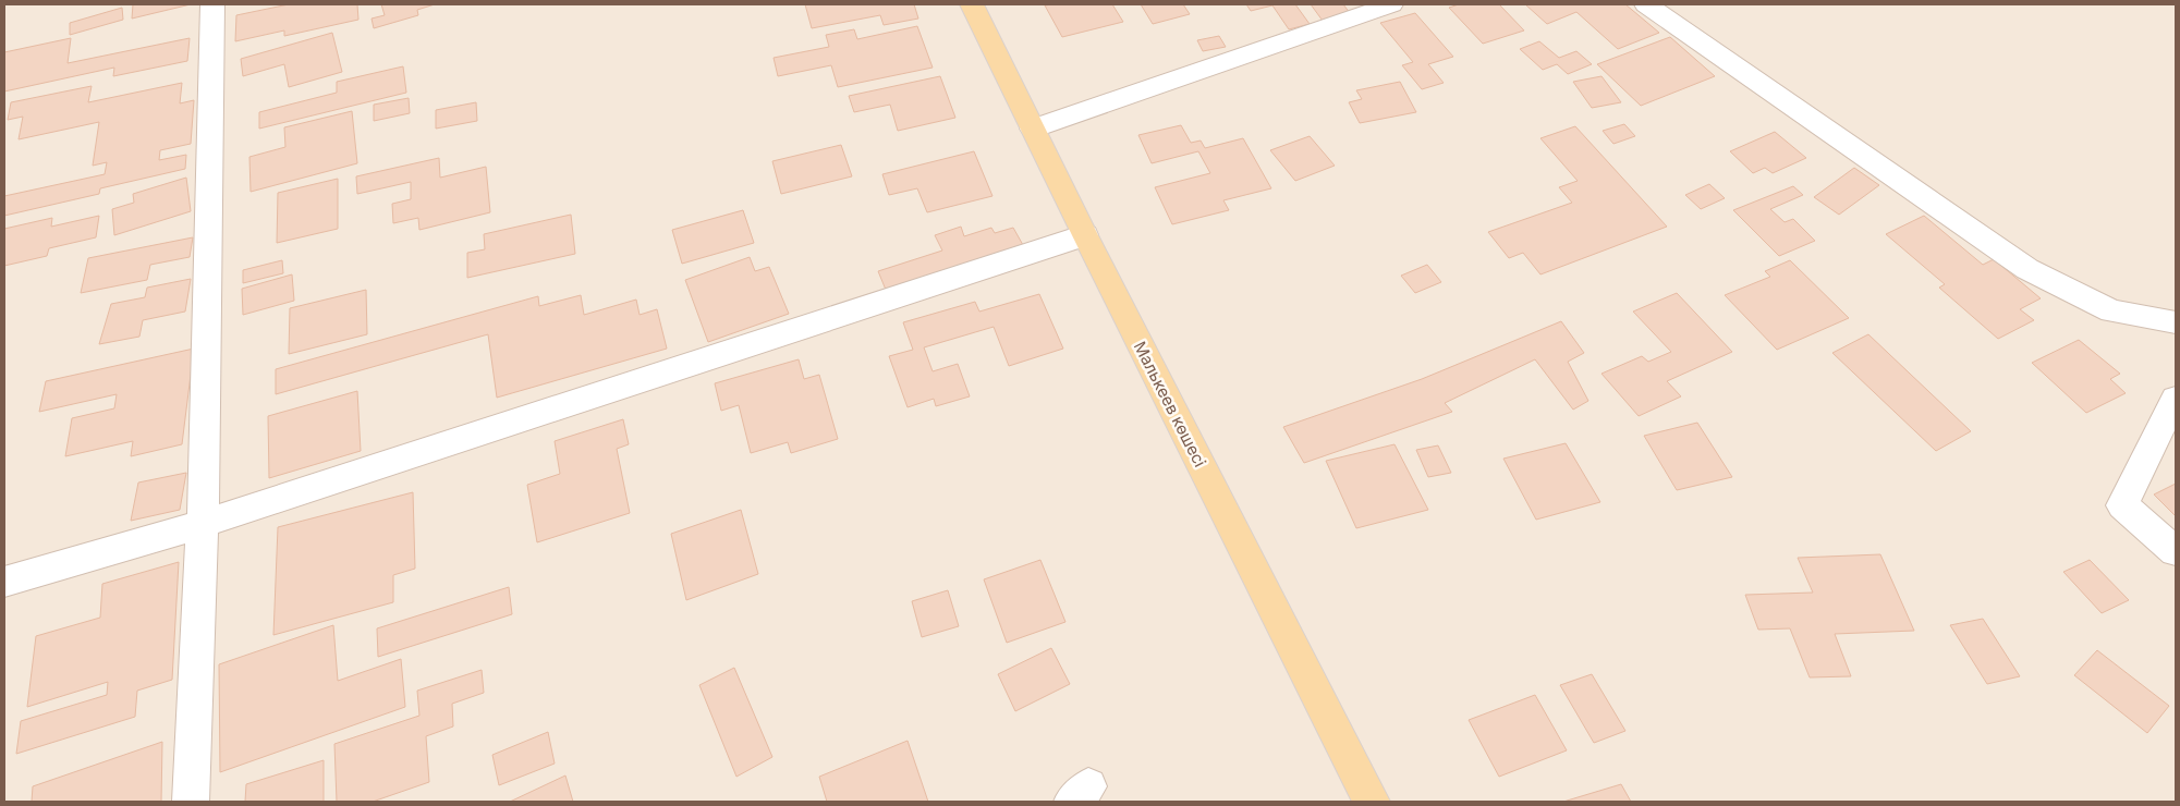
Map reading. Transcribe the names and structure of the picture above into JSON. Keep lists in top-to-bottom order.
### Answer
{
  "streets": {
    "main road": ["Малькеев көшесі"]
  }
}
